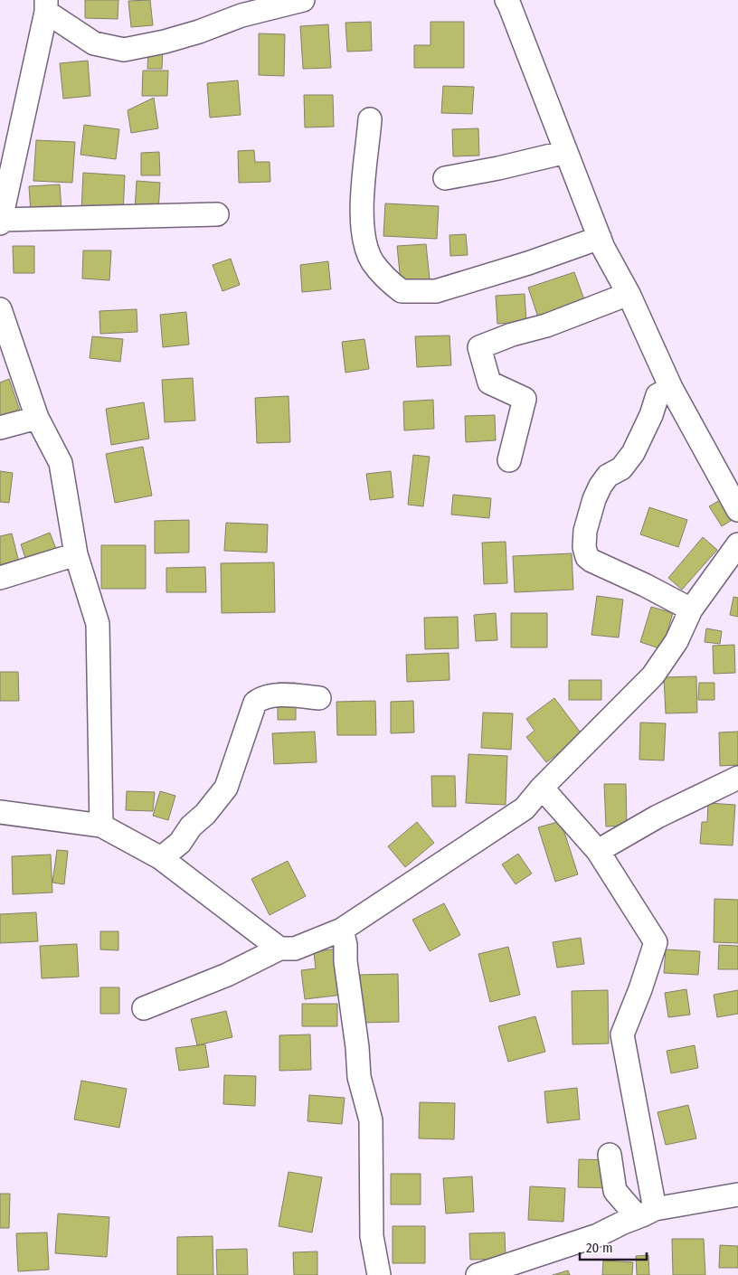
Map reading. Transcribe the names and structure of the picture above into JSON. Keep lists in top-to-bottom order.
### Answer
{
  "scale_bar": "20 m"
}
